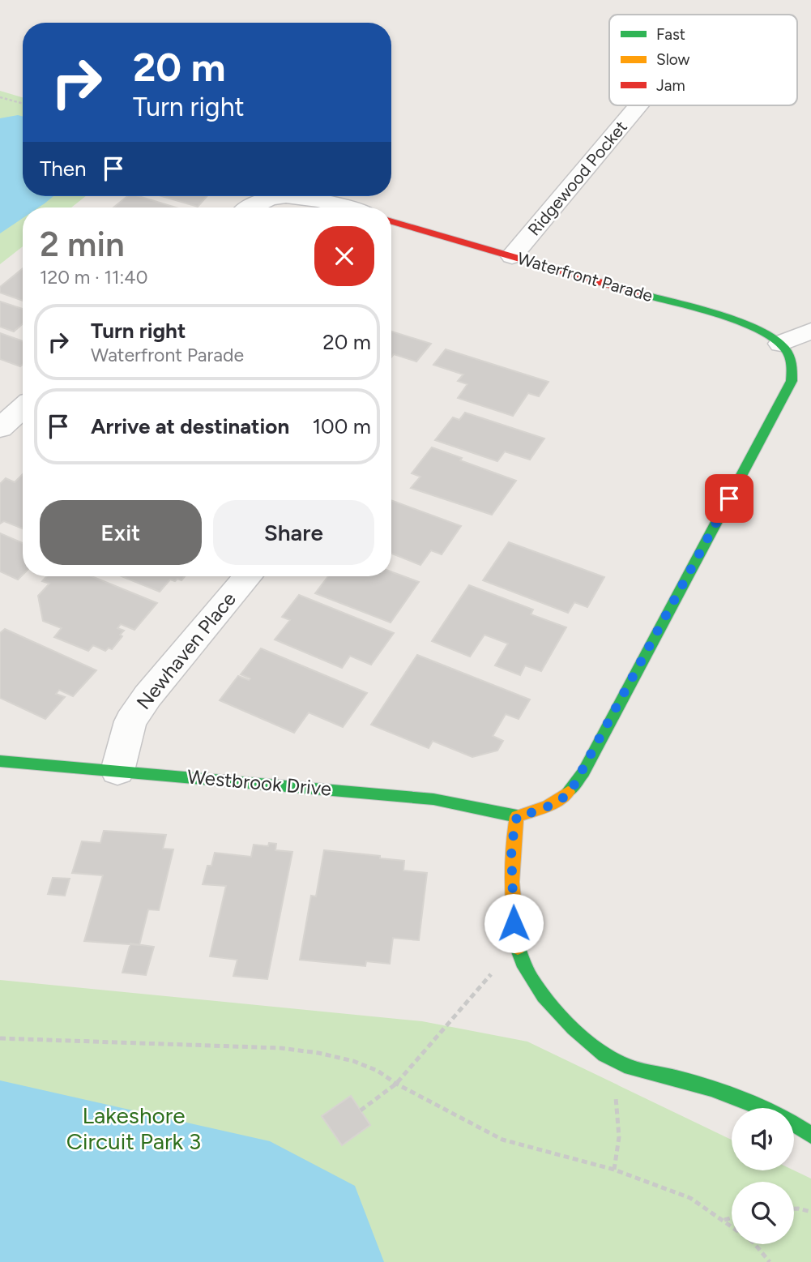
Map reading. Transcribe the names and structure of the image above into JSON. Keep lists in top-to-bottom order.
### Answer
{
  "streets": {
    "street": [
      "Ridgewood Pocket",
      "Waterfront Parade",
      "Newhaven Place",
      "Westbrook Drive"
    ]
  },
  "crossings": [
    ["Ridgewood Pocket", "Waterfront Parade"],
    ["Newhaven Place", "Westbrook Drive"]
  ],
  "parks": ["Lakeshore Circuit Park 3"],
  "legend": ["Fast", "Slow", "Jam"],
  "page": {
    "turn": ["20 m", "Turn right"],
    "then": "Then",
    "heading": ["2 min", "120 m · 11:40"],
    "list": [
      {
        "name": "Turn right",
        "note": "Waterfront Parade",
        "value": "20 m"
      },
      {
        "name": "Arrive at destination",
        "value": "100 m"
      }
    ],
    "buttons": ["Exit", "Share"]
  }
}
